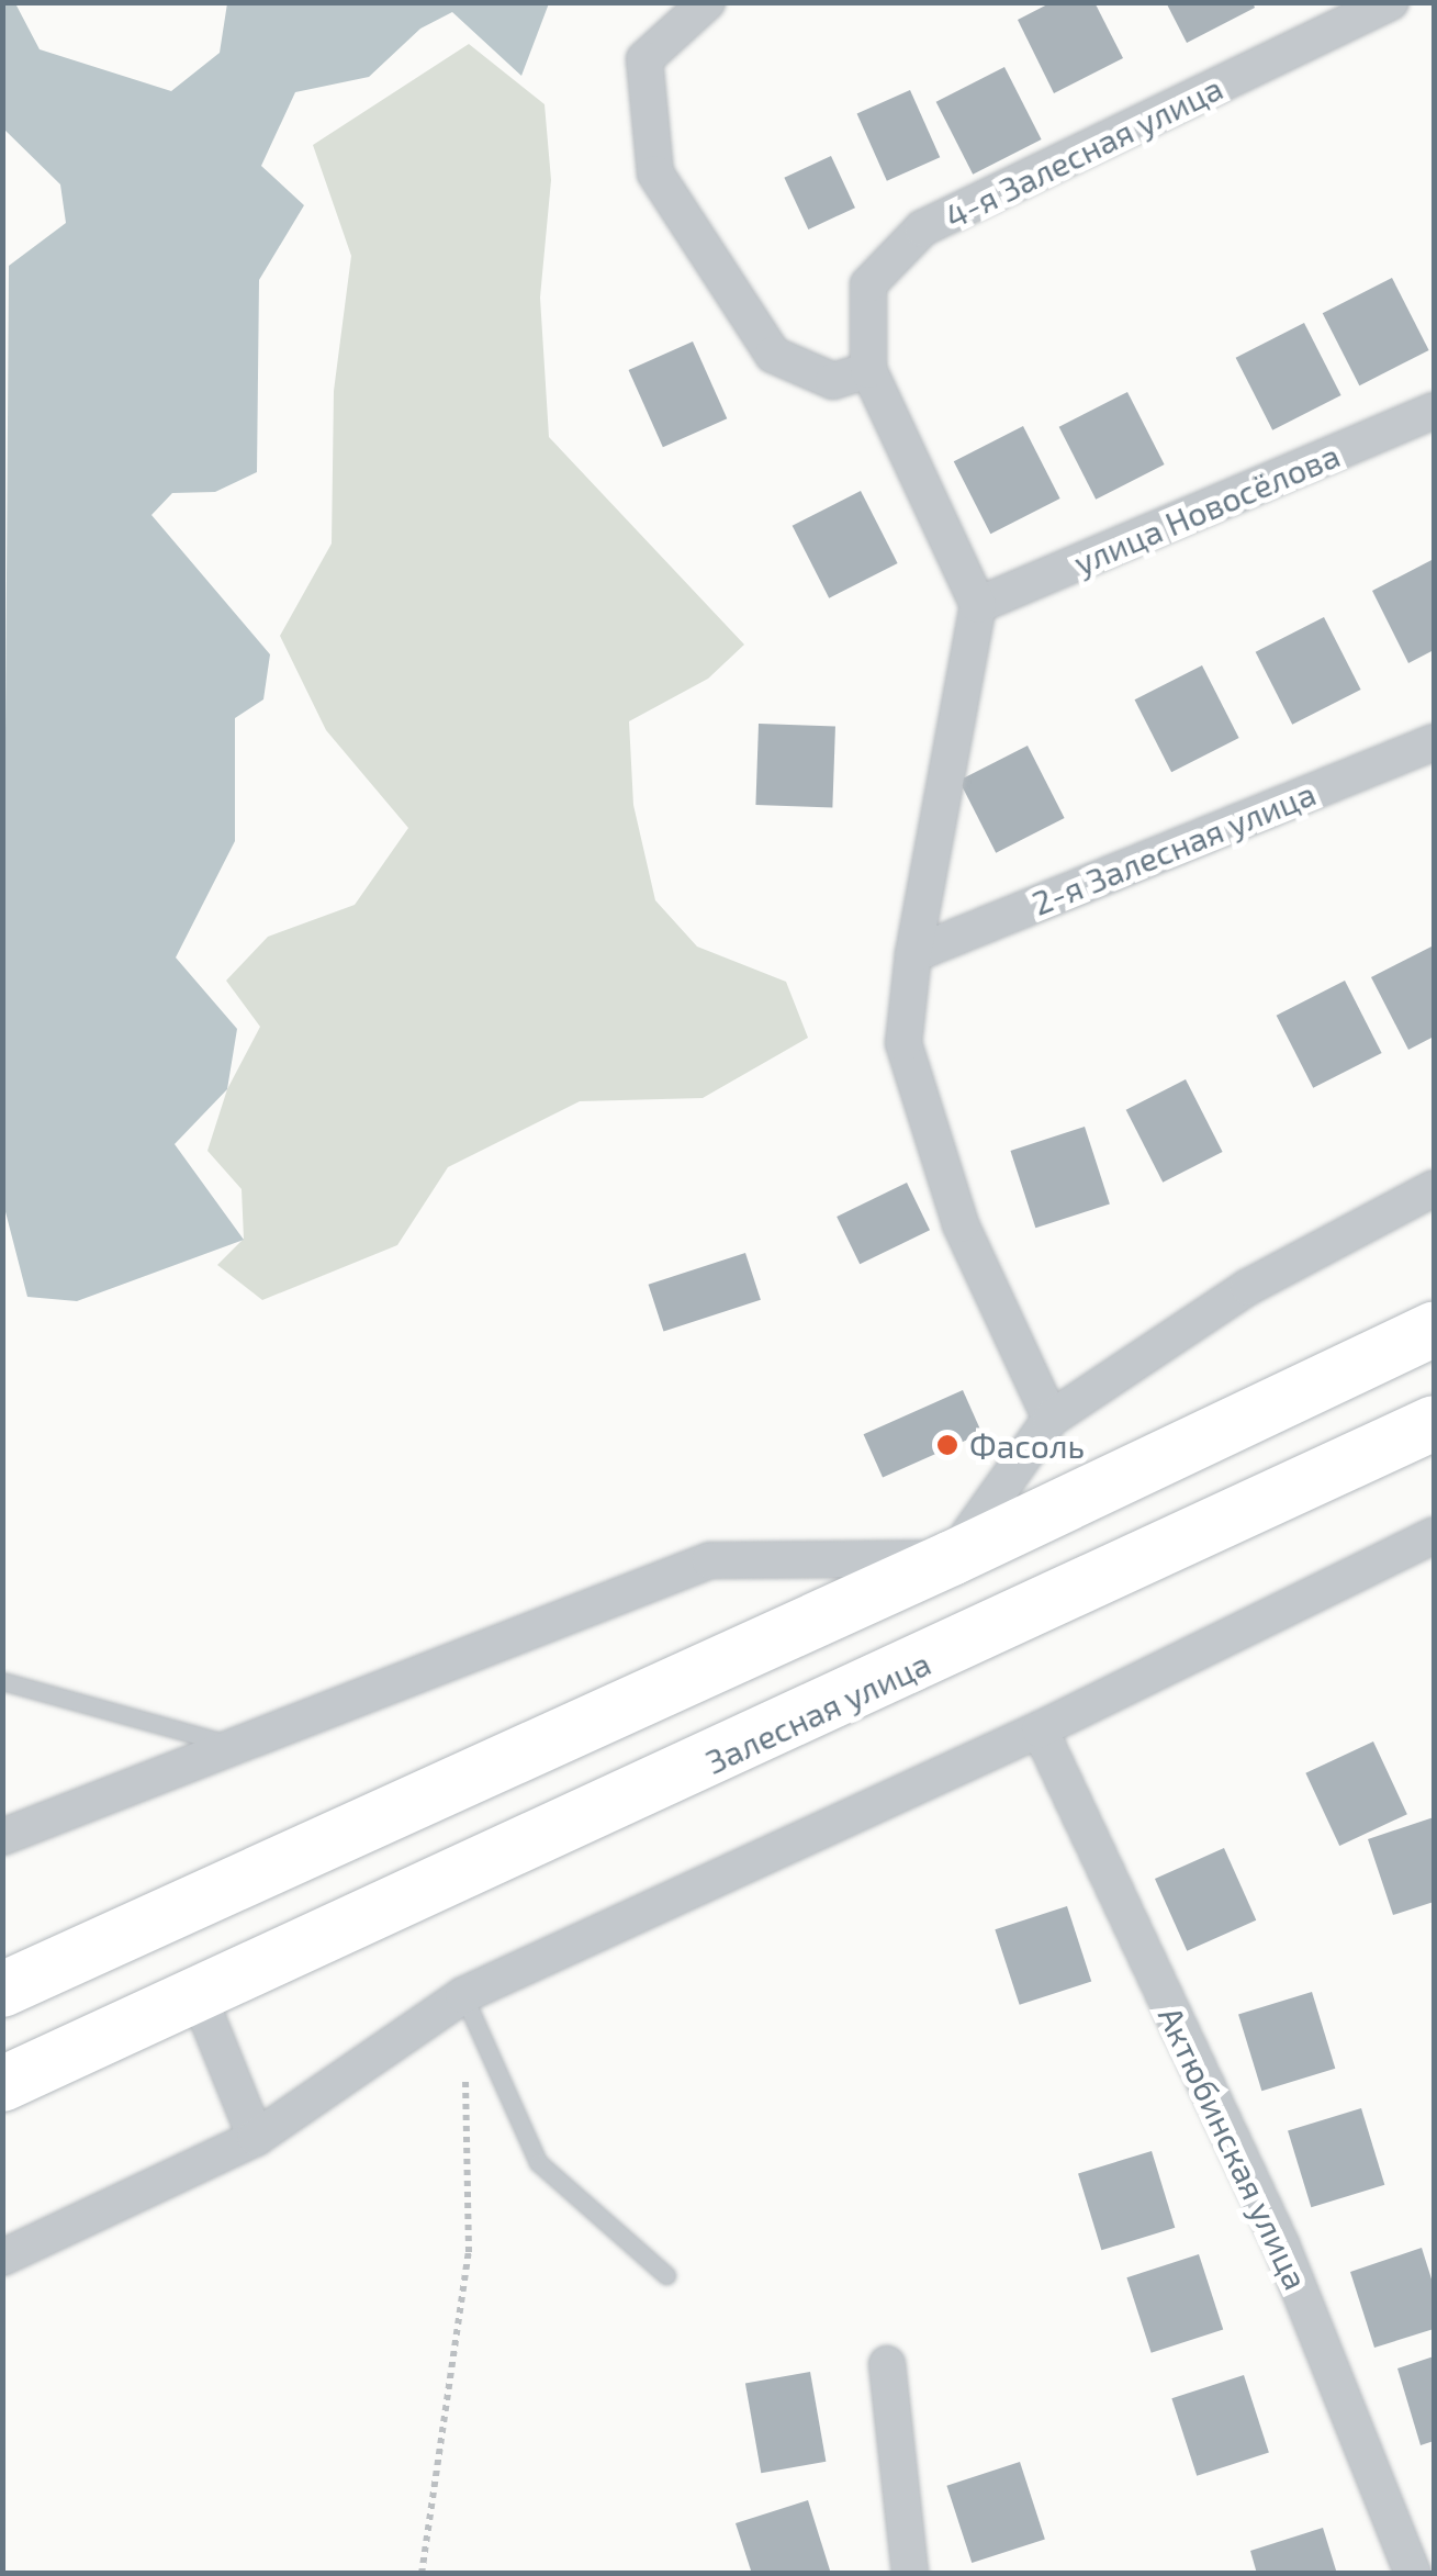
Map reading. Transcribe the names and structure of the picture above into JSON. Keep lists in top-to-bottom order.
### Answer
{
  "streets": {
    "main road": ["Залесная улица"],
    "street": [
      "4-я Залесная улица",
      "улица Новосёлова",
      "2-я Залесная улица",
      "Актюбинская улица"
    ]
  },
  "places": ["Фасоль"]
}
